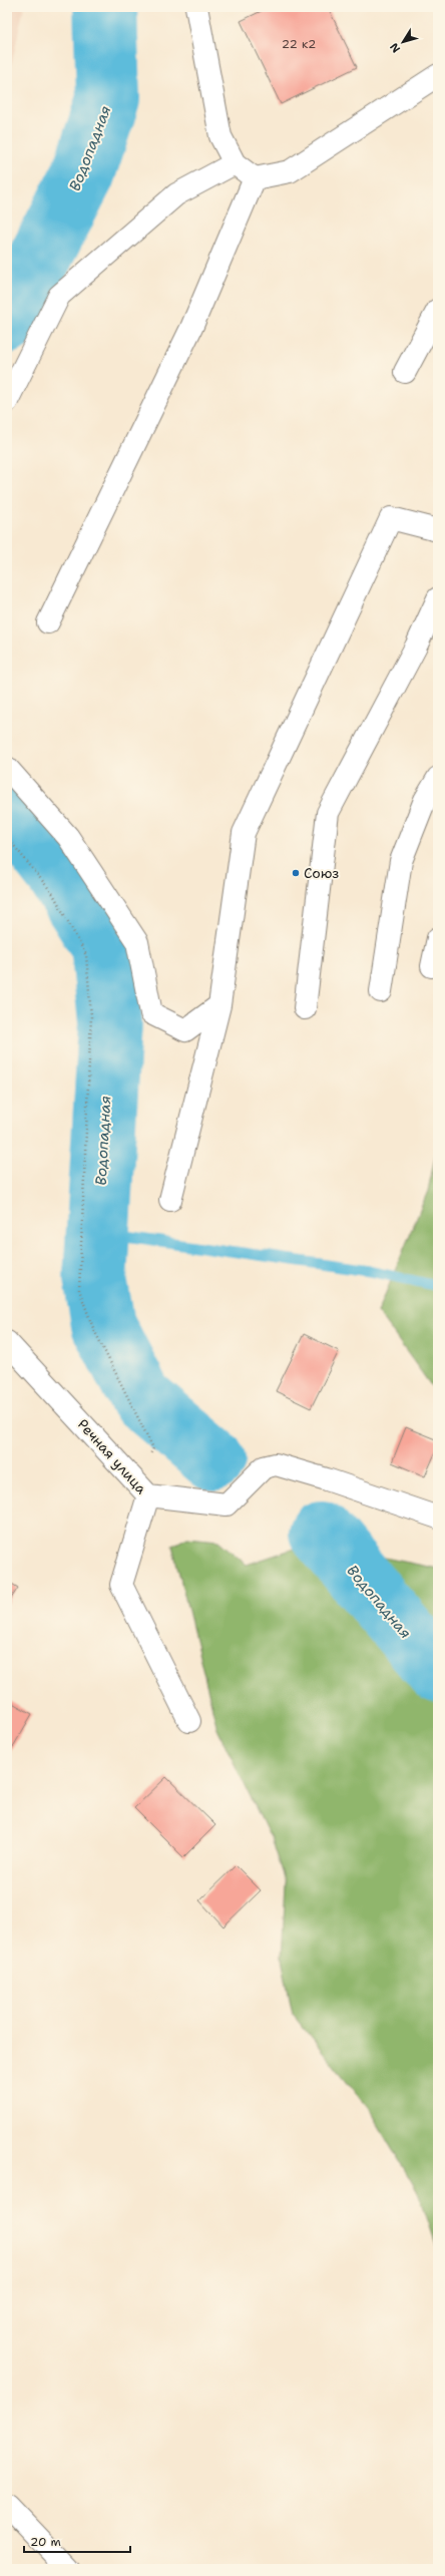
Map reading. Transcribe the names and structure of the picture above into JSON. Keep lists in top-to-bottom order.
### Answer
{
  "streets": {
    "street": ["Речная улица"]
  },
  "water": ["Водопадная"],
  "places": ["Союз"],
  "house_numbers": ["22 к2"],
  "scale_bar": "20 m",
  "north": "bottom left"
}
